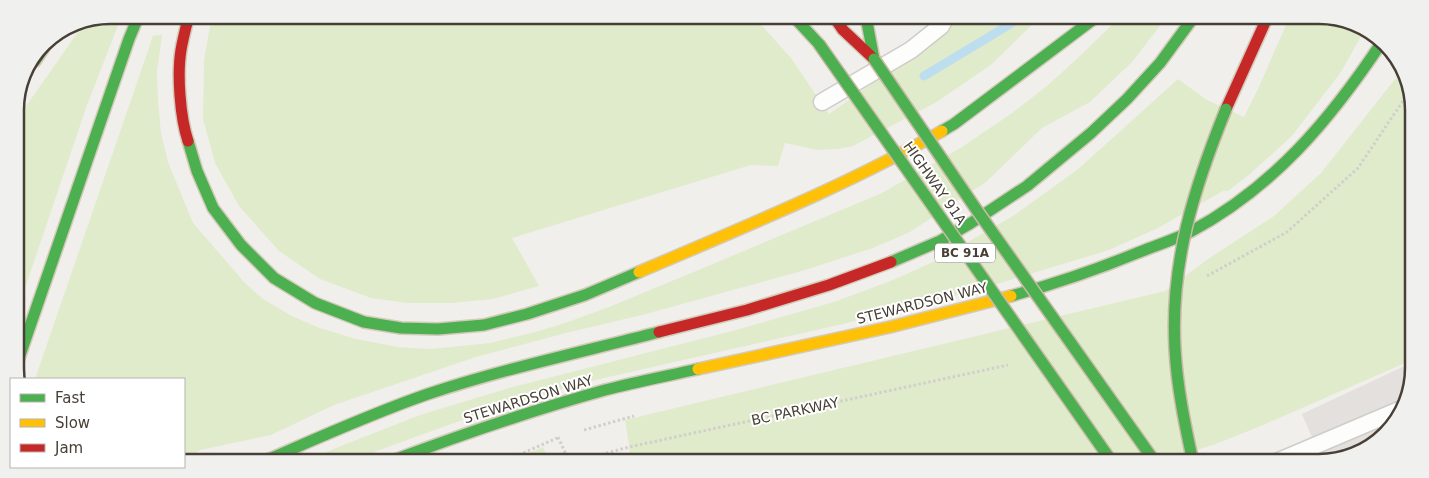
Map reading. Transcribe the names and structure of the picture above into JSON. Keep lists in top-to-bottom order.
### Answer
{
  "streets": {
    "main road": ["HIGHWAY 91A", "BC 91A", "STEWARDSON WAY"],
    "path": ["BC PARKWAY"]
  },
  "legend": ["Fast", "Slow", "Jam"]
}
